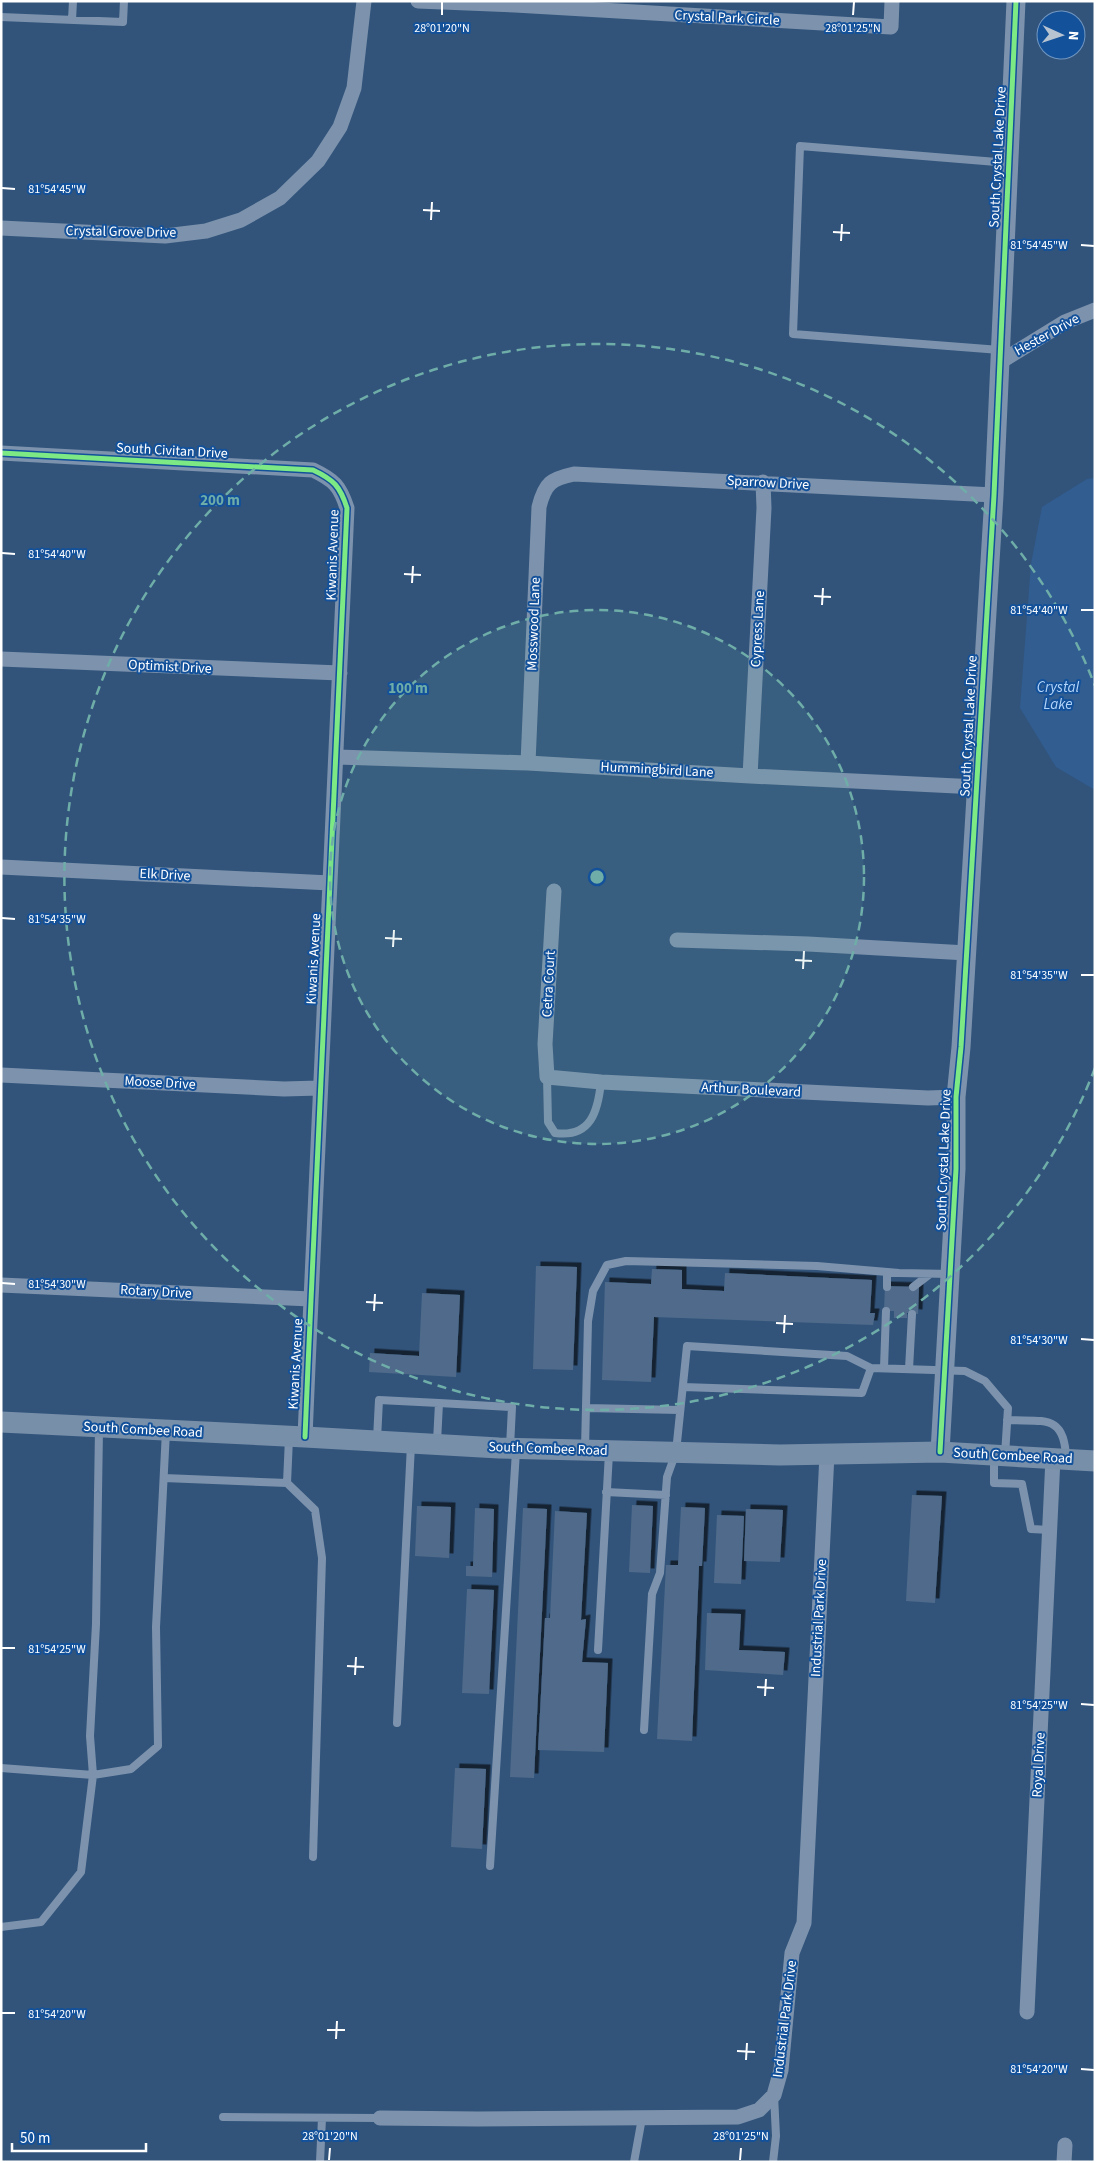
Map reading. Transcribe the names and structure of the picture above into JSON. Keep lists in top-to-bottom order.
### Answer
{
  "streets": {
    "main road": ["South Combee Road"],
    "street": [
      "Crystal Park Circle",
      "South Crystal Lake Drive",
      "Crystal Grove Drive",
      "Hester Drive",
      "South Civitan Drive",
      "Sparrow Drive",
      "Kiwanis Avenue",
      "Mosswood Lane",
      "Cypress Lane",
      "Optimist Drive",
      "Hummingbird Lane",
      "Elk Drive",
      "Cetra Court",
      "Moose Drive",
      "Arthur Boulevard",
      "Rotary Drive",
      "Industrial Park Drive",
      "Royal Drive"
    ]
  },
  "crossings": [
    ["South Crystal Lake Drive", "Hester Drive"],
    ["South Crystal Lake Drive", "Sparrow Drive"],
    ["South Crystal Lake Drive", "Hummingbird Lane"],
    ["South Crystal Lake Drive", "Arthur Boulevard"],
    ["South Crystal Lake Drive", "South Combee Road"],
    ["South Civitan Drive", "Kiwanis Avenue"],
    ["Sparrow Drive", "Mosswood Lane"],
    ["Sparrow Drive", "Cypress Lane"],
    ["Kiwanis Avenue", "Optimist Drive"],
    ["Kiwanis Avenue", "Hummingbird Lane"],
    ["Kiwanis Avenue", "Elk Drive"],
    ["Kiwanis Avenue", "Moose Drive"],
    ["Kiwanis Avenue", "Rotary Drive"],
    ["Kiwanis Avenue", "South Combee Road"],
    ["Mosswood Lane", "Hummingbird Lane"],
    ["Cypress Lane", "Hummingbird Lane"],
    ["Cetra Court", "Arthur Boulevard"],
    ["South Combee Road", "Industrial Park Drive"],
    ["South Combee Road", "Royal Drive"]
  ],
  "water": ["Crystal Lake"],
  "scale_bar": "50 m",
  "north": "right",
  "coordinates": [
    "28°01'20\"N",
    "28°01'25\"N",
    "81°54'45\"W",
    "81°54'40\"W",
    "81°54'35\"W",
    "81°54'30\"W",
    "81°54'25\"W",
    "81°54'20\"W"
  ],
  "rings": ["200 m", "100 m"]
}
